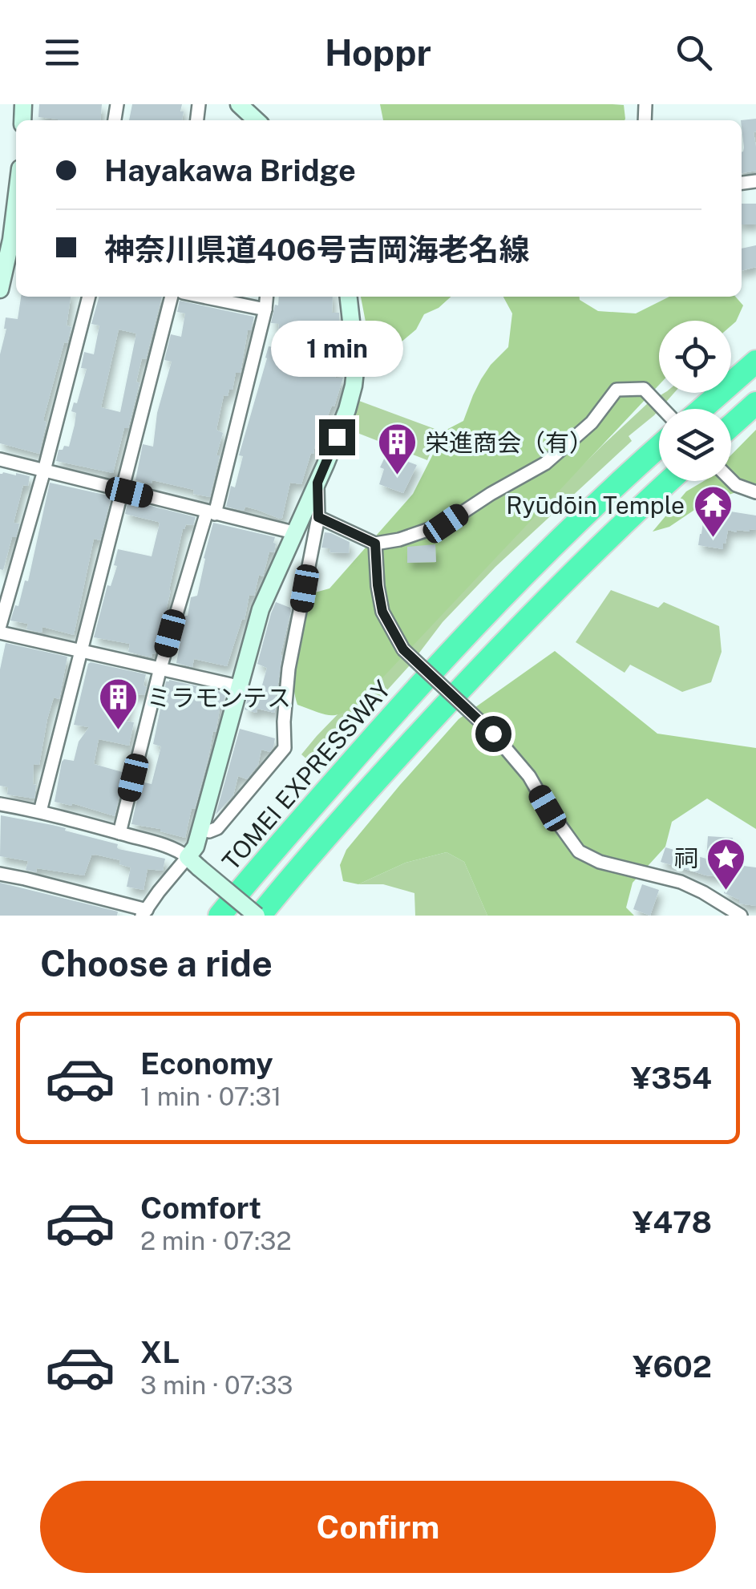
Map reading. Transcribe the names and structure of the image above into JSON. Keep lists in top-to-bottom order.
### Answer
{
  "streets": {
    "highway": ["TOMEI EXPRESSWAY"]
  },
  "places": {
    "building": ["栄進商会（有）", "ミラモンテス"],
    "temple": ["Ryūdōin Temple"],
    "place": ["祠"]
  },
  "page": {
    "header": "Hoppr",
    "banner": ["Hayakawa Bridge", "神奈川県道406号吉岡海老名線"],
    "bubble": "1 min",
    "heading": "Choose a ride",
    "list": [
      {
        "name": "Economy",
        "note": "1 min · 07:31",
        "value": "¥354"
      },
      {
        "name": "Comfort",
        "note": "2 min · 07:32",
        "value": "¥478"
      },
      {
        "name": "XL",
        "note": "3 min · 07:33",
        "value": "¥602"
      }
    ],
    "buttons": "Confirm"
  }
}
